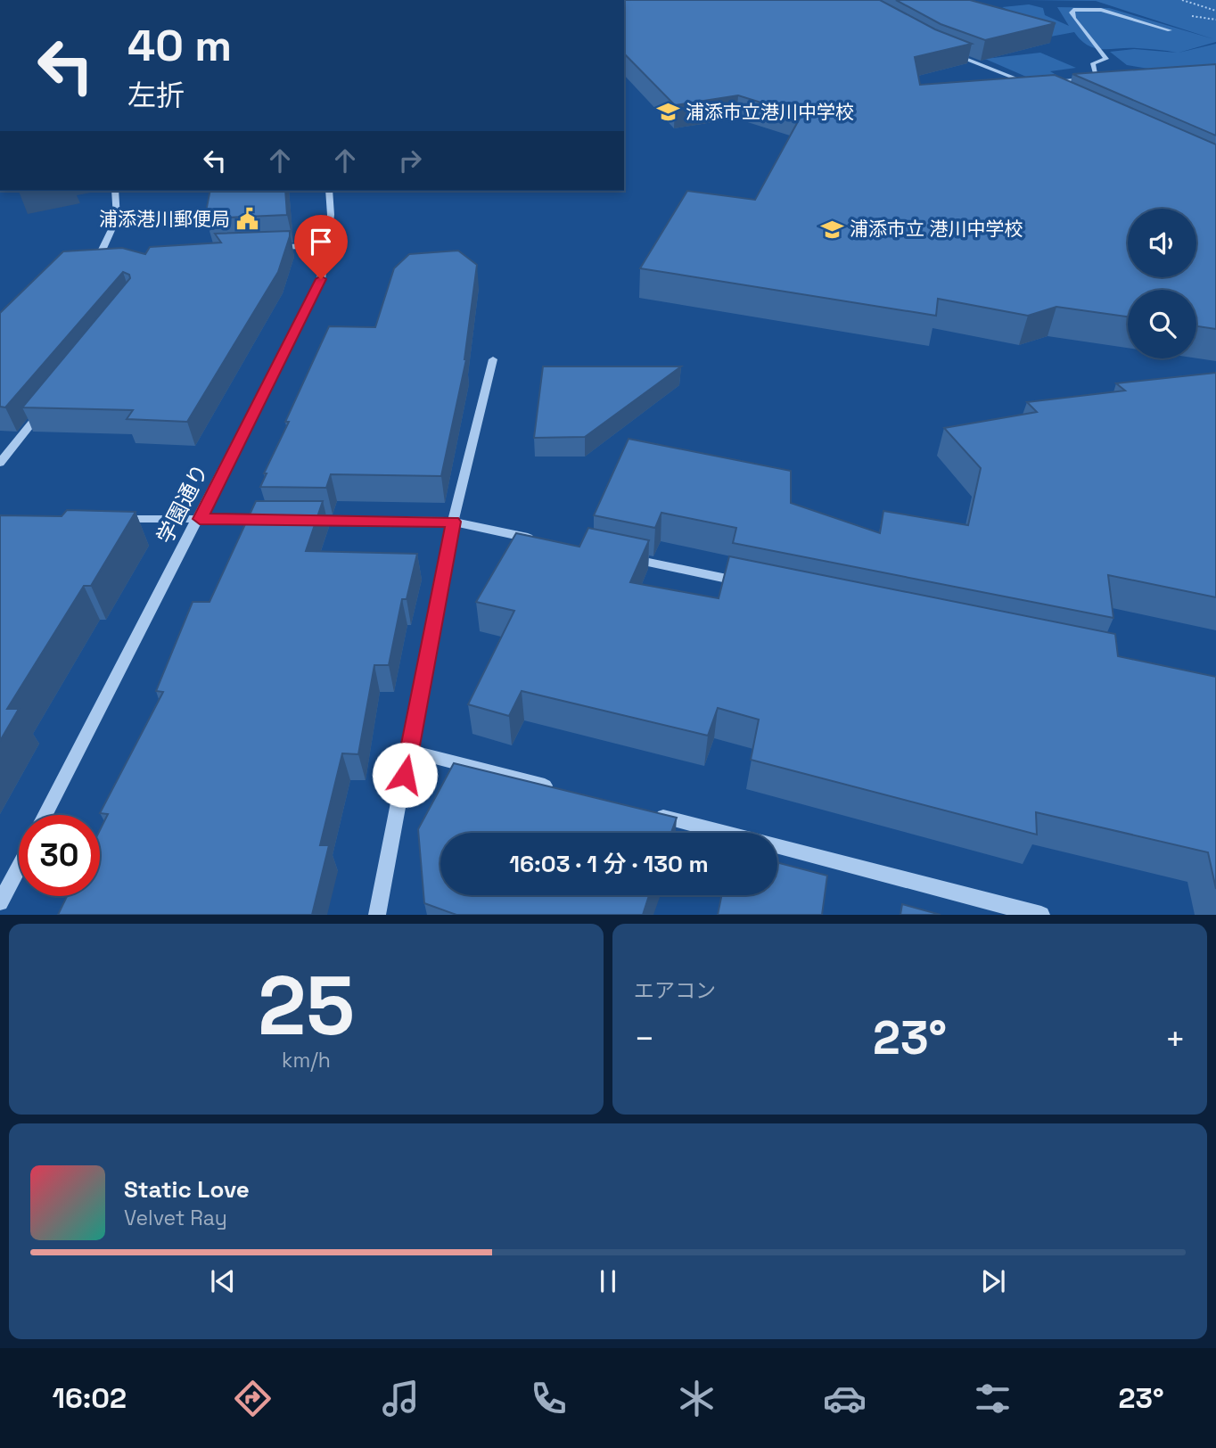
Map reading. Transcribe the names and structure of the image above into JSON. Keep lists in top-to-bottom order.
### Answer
{
  "streets": {
    "street": ["学園通り"]
  },
  "places": {
    "school or university": ["浦添市立港川中学校", "浦添市立 港川中学校"],
    "public building": ["浦添港川郵便局"]
  },
  "page": {
    "turn": ["40 m", "左折"],
    "limit": "30",
    "trip": "16:03 · 1 分 · 130 m",
    "tile": [
      ["25", "km/h"],
      "エアコン"
    ],
    "heat": ["−", "23°", "+"],
    "song": ["Static Love", "Velvet Ray"],
    "tabs": ["16:02", "23°"]
  }
}
